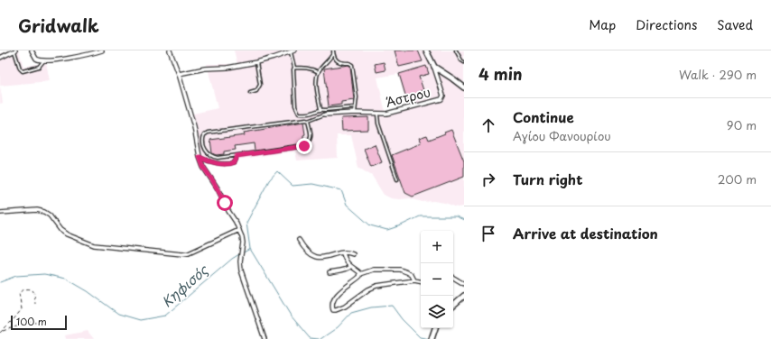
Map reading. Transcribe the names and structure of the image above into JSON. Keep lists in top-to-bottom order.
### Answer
{
  "streets": {
    "street": ["Άστρου"]
  },
  "water": ["Κηφισός"],
  "scale_bar": "100 m",
  "page": {
    "header": "Gridwalk",
    "nav": ["Map", "Directions", "Saved"],
    "heading": ["4 min", "Walk · 290 m"],
    "list": [
      ["Continue", "Αγίου Φανουρίου", "90 m"],
      ["Turn right", "200 m"],
      "Arrive at destination"
    ],
    "map_buttons": ["+", "−"],
    "scale": "100 m"
  }
}
